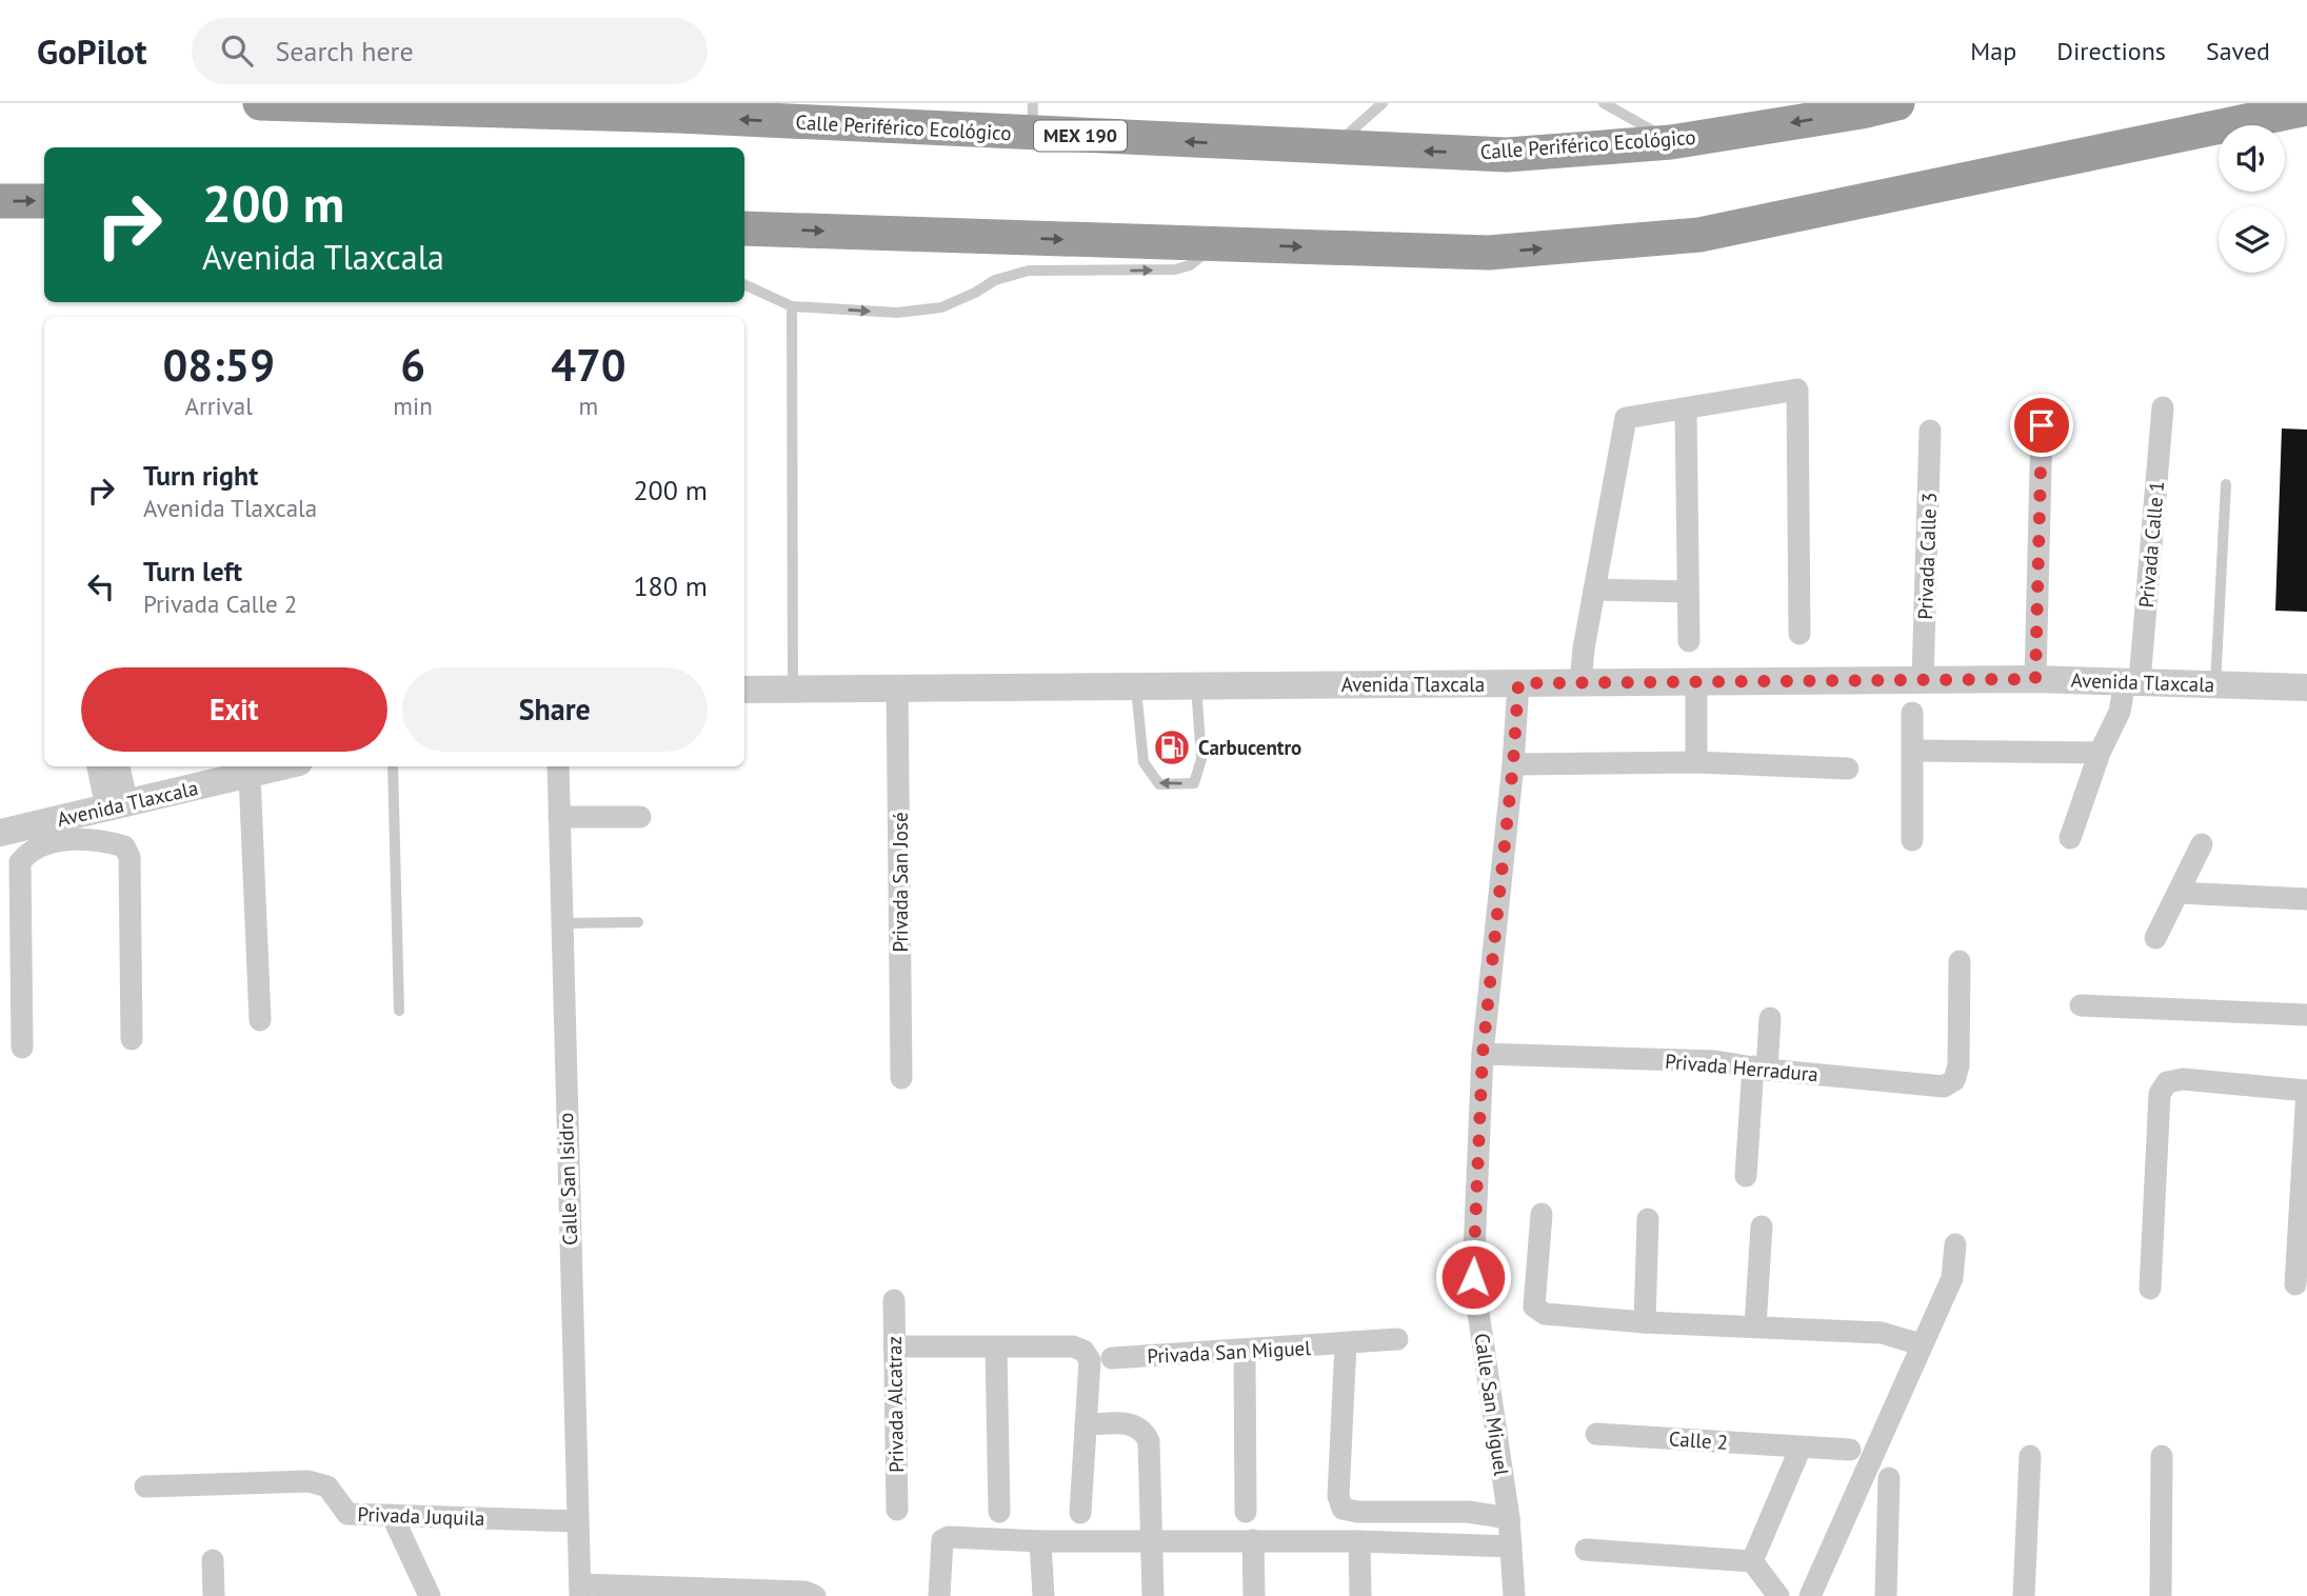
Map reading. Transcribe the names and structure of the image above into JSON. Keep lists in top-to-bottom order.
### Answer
{
  "streets": {
    "highway": ["Calle Periférico Ecológico", "MEX 190"],
    "street": [
      "Privada Calle 1",
      "Privada Calle 3",
      "Avenida Tlaxcala",
      "Privada San José",
      "Privada Herradura",
      "Calle San Isidro",
      "Privada San Miguel",
      "Privada Alcatraz",
      "Calle San Miguel",
      "Calle 2",
      "Privada Juquila"
    ]
  },
  "crossings": [
    ["Privada Calle 1", "Avenida Tlaxcala"],
    ["Privada Calle 3", "Avenida Tlaxcala"],
    ["Avenida Tlaxcala", "Privada San José"],
    ["Avenida Tlaxcala", "Calle San Miguel"],
    ["Privada Herradura", "Calle San Miguel"],
    ["Calle San Isidro", "Privada Juquila"],
    ["Privada San Miguel", "Privada Alcatraz"]
  ],
  "places": {
    "fuel station": ["Carbucentro"]
  },
  "page": {
    "header": "GoPilot",
    "search": "Search here",
    "nav": ["Map", "Directions", "Saved"],
    "turn": ["200 m", "Avenida Tlaxcala"],
    "eta": [
      "08:59",
      "Arrival",
      "6",
      "min",
      "470",
      "m"
    ],
    "list": [
      {
        "name": "Turn right",
        "note": "Avenida Tlaxcala",
        "value": "200 m"
      },
      {
        "name": "Turn left",
        "note": "Privada Calle 2",
        "value": "180 m"
      }
    ],
    "buttons": ["Exit", "Share"]
  }
}
